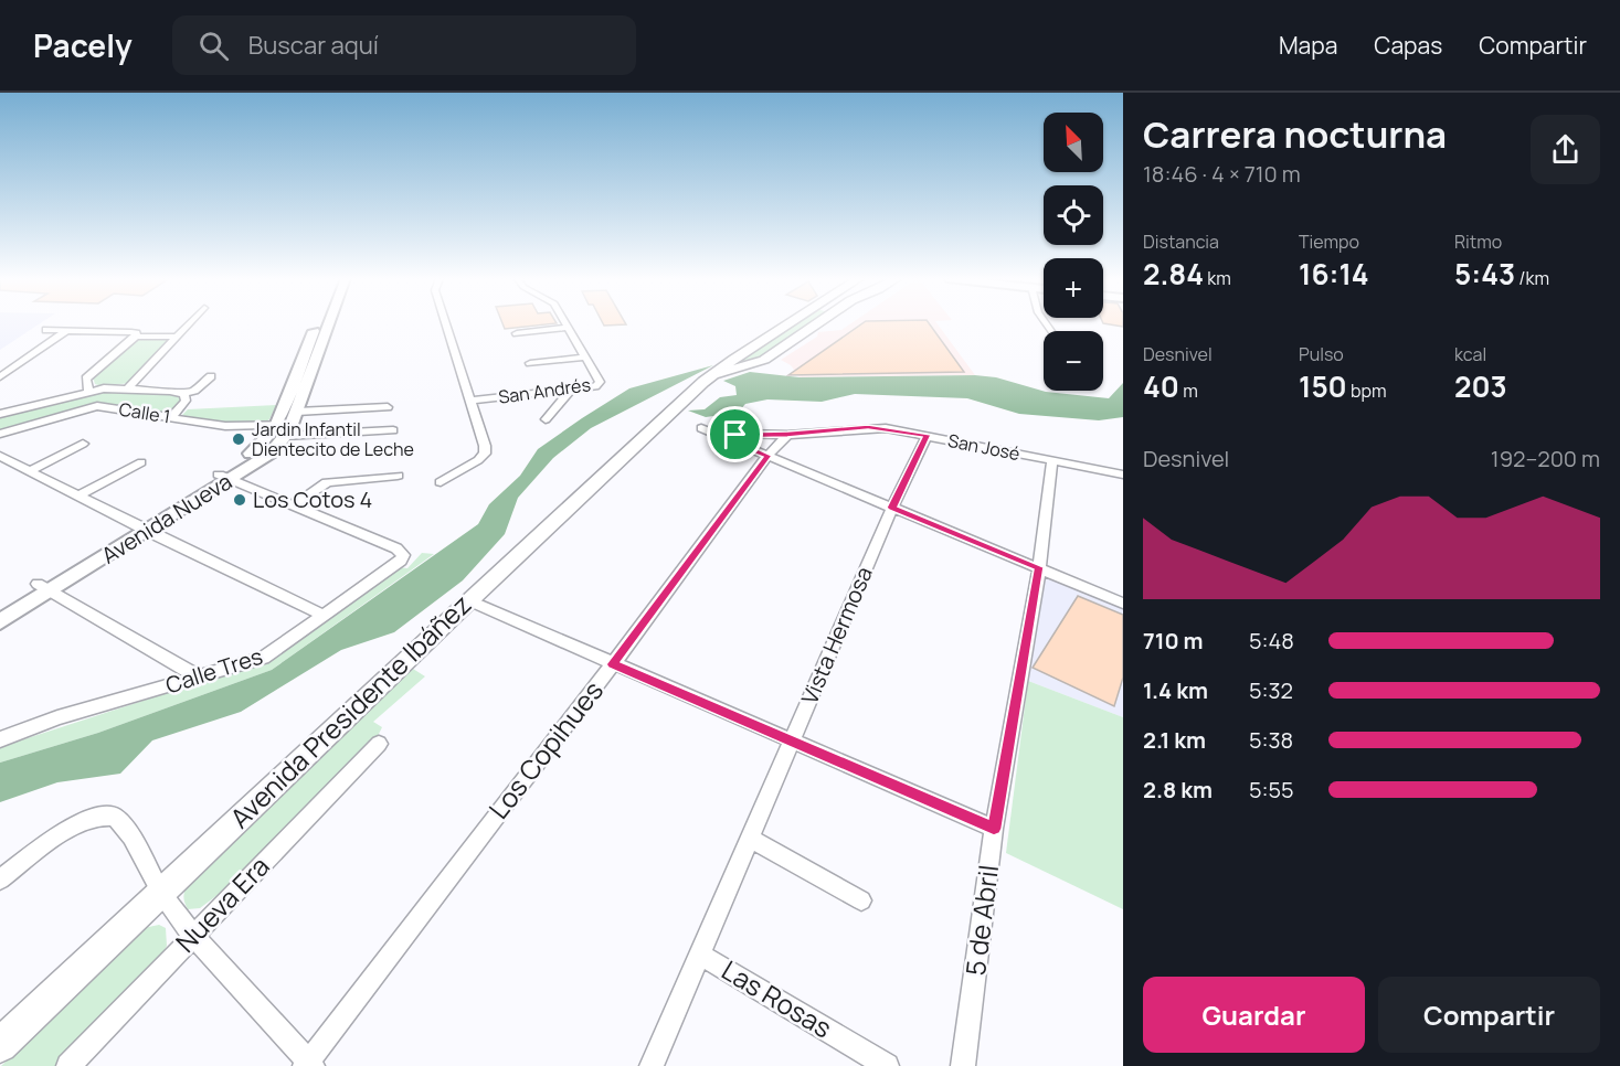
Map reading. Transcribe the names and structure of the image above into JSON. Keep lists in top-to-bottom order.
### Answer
{
  "streets": {
    "main road": ["Avenida Presidente Ibáñez"],
    "street": [
      "San Andrés",
      "Calle 1",
      "San José",
      "Avenida Nueva",
      "Vista Hermosa",
      "Calle Tres",
      "Los Copihues",
      "Nueva Era",
      "5 de Abril",
      "Las Rosas"
    ]
  },
  "crossings": [
    ["Calle 1", "Avenida Nueva"],
    ["San José", "Vista Hermosa"],
    ["San José", "Los Copihues"],
    ["San José", "5 de Abril"],
    ["Vista Hermosa", "Las Rosas"]
  ],
  "places": ["Jardin Infantil Dientecito de Leche", "Los Cotos 4"],
  "north": "top left",
  "page": {
    "header": "Pacely",
    "search": "Buscar aquí",
    "nav": ["Mapa", "Capas", "Compartir"],
    "heading": ["Carrera nocturna", "18:46 · 4 × 710 m"],
    "map_buttons": ["+", "−"],
    "stats": [
      ["Distancia", "2.84 km"],
      ["Tiempo", "16:14"],
      ["Ritmo", "5:43 /km"],
      ["Desnivel", "40 m"],
      ["Pulso", "150 bpm"],
      ["kcal", "203"]
    ],
    "chart": ["Desnivel", "192–200 m"],
    "list": [
      {
        "name": "710 m",
        "note": "5:48"
      },
      {
        "name": "1.4 km",
        "note": "5:32"
      },
      {
        "name": "2.1 km",
        "note": "5:38"
      },
      {
        "name": "2.8 km",
        "note": "5:55"
      }
    ],
    "buttons": ["Guardar", "Compartir"]
  }
}
